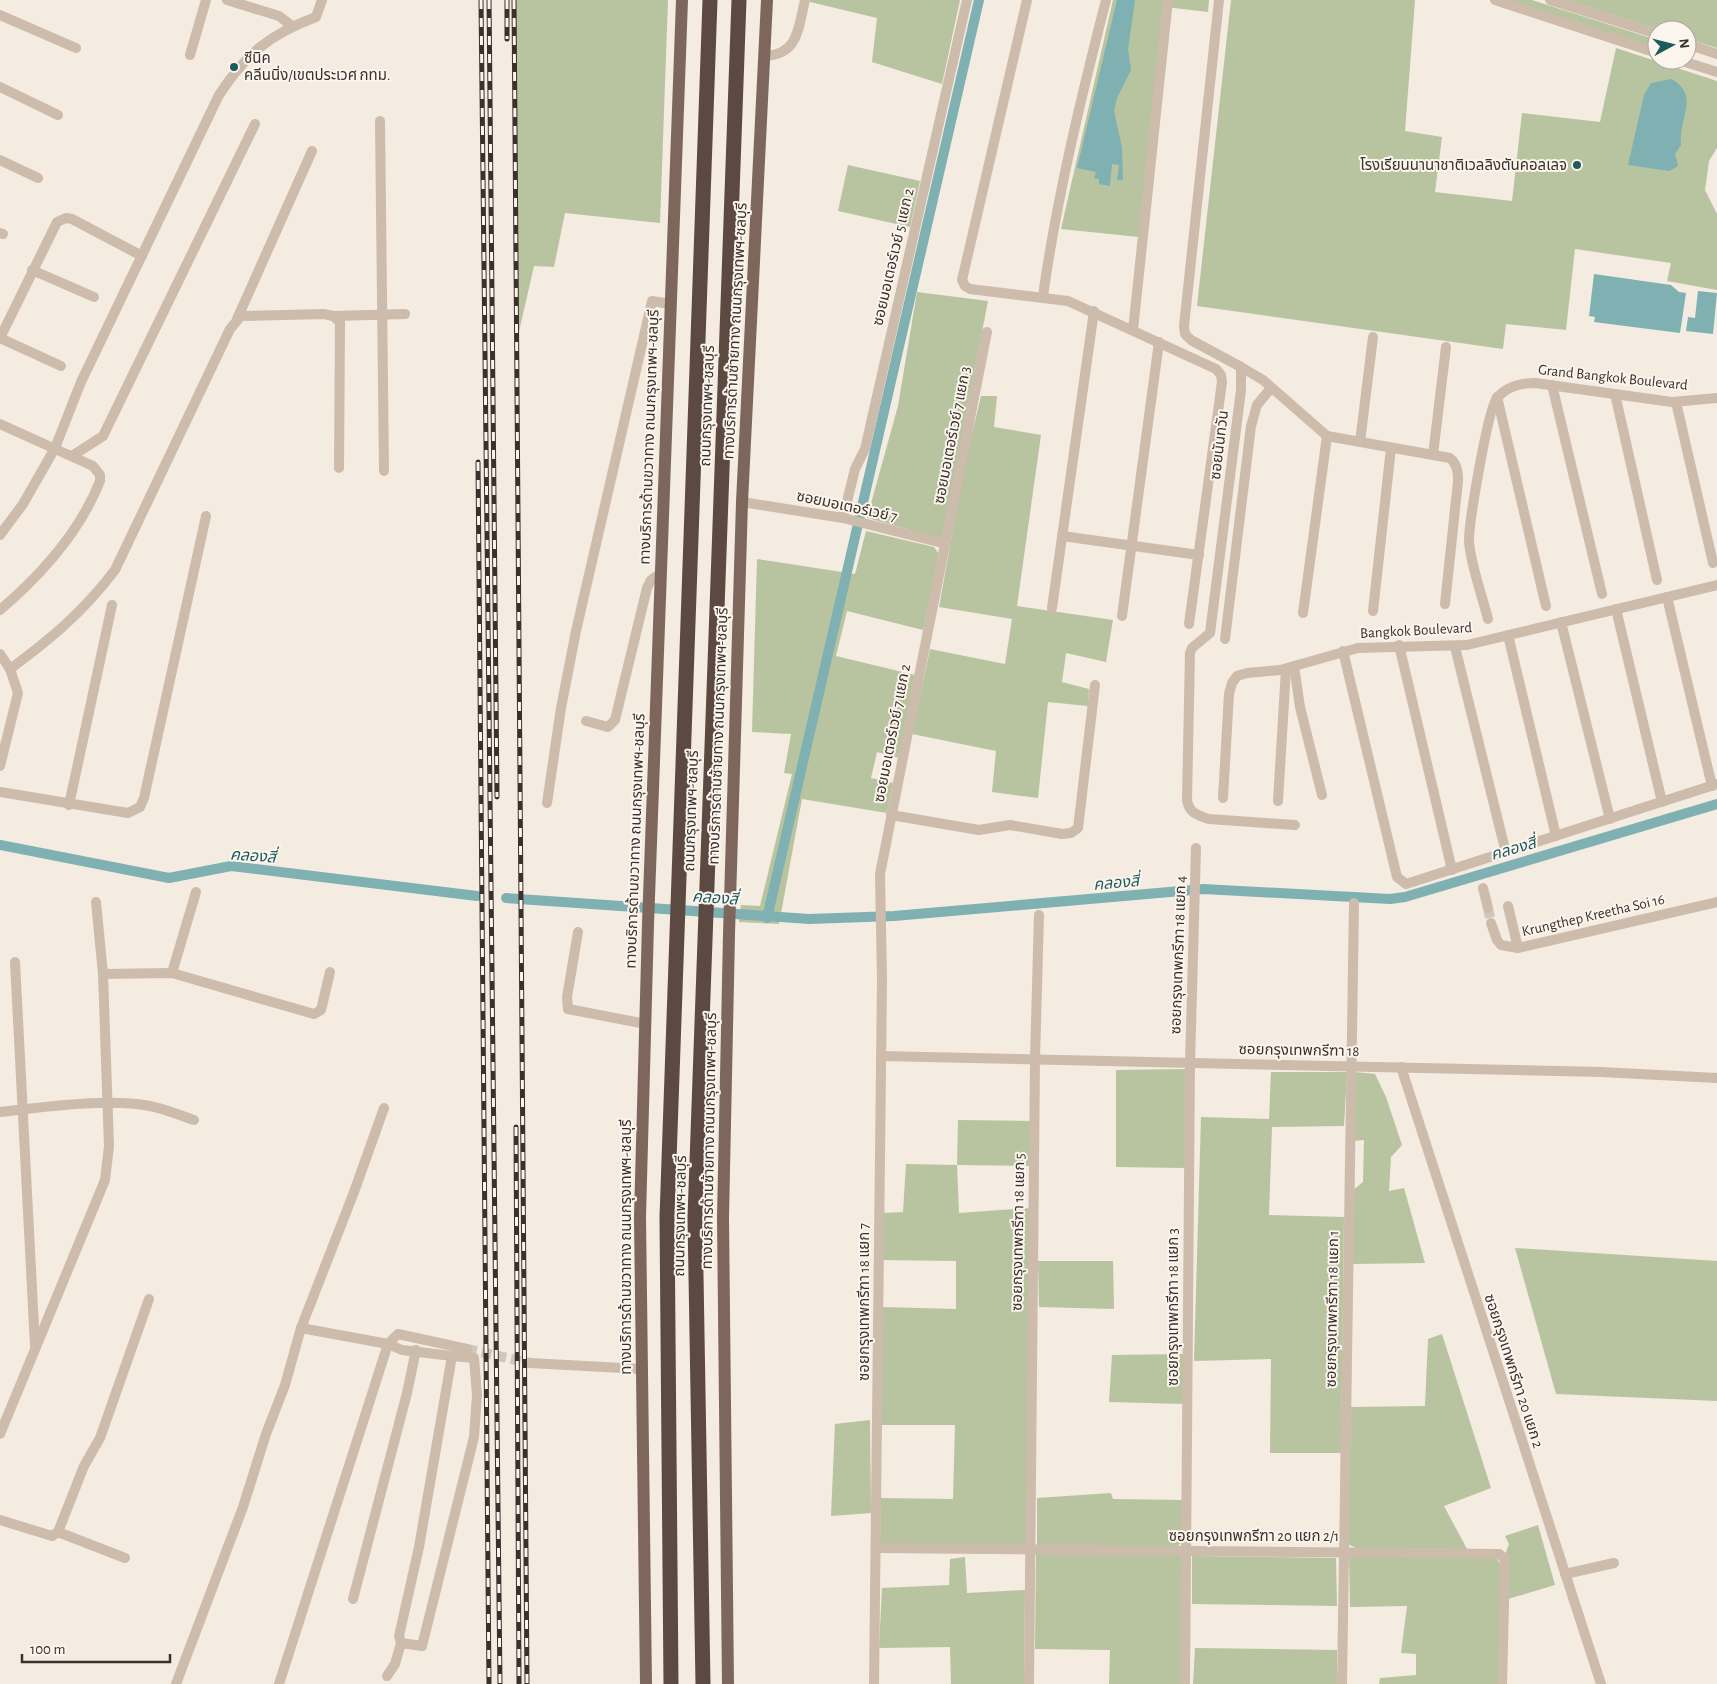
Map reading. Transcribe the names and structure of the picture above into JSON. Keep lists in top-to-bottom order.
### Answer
{
  "streets": {
    "highway": ["ถนนกรุงเทพฯ-ชลบุรี"],
    "main road": ["ทางบริการด้านซ้ายทาง ถนนกรุงเทพฯ-ชลบุรี", "ทางบริการด้านขวาทาง ถนนกรุงเทพฯ-ชลบุรี"],
    "street": [
      "ซอยมอเตอร์เวย์ 5 แยก 2",
      "Grand Bangkok Boulevard",
      "ซอยมอเตอร์เวย์ 7 แยก 3",
      "ซอยนันทวัน",
      "ซอยมอเตอร์เวย์ 7",
      "Bangkok Boulevard",
      "ซอยมอเตอร์เวย์ 7 แยก 2",
      "Krungthep Kreetha Soi 16",
      "ซอยกรุงเทพกรีฑา 18 แยก 4",
      "ซอยกรุงเทพกรีฑา 18",
      "ซอยกรุงเทพกรีฑา 18 แยก 5",
      "ซอยกรุงเทพกรีฑา 18 แยก 7",
      "ซอยกรุงเทพกรีฑา 18 แยก 3",
      "ซอยกรุงเทพกรีฑา 18 แยก 1",
      "ซอยกรุงเทพกรีฑา 20 แยก 2",
      "ซอยกรุงเทพกรีฑา 20 แยก 2/1"
    ]
  },
  "crossings": [
    ["ซอยมอเตอร์เวย์ 5 แยก 2", "ซอยมอเตอร์เวย์ 7"],
    ["ทางบริการด้านซ้ายทาง ถนนกรุงเทพฯ-ชลบุรี", "ซอยมอเตอร์เวย์ 7"],
    ["ซอยมอเตอร์เวย์ 7 แยก 3", "ซอยมอเตอร์เวย์ 7"],
    ["ซอยมอเตอร์เวย์ 7 แยก 3", "ซอยมอเตอร์เวย์ 7 แยก 2"],
    ["ซอยมอเตอร์เวย์ 7", "ซอยมอเตอร์เวย์ 7 แยก 2"],
    ["ซอยมอเตอร์เวย์ 7 แยก 2", "ซอยกรุงเทพกรีฑา 18 แยก 7"],
    ["ซอยกรุงเทพกรีฑา 18 แยก 4", "ซอยกรุงเทพกรีฑา 18"],
    ["ซอยกรุงเทพกรีฑา 18 แยก 4", "ซอยกรุงเทพกรีฑา 18 แยก 3"],
    ["ซอยกรุงเทพกรีฑา 18", "ซอยกรุงเทพกรีฑา 18 แยก 5"],
    ["ซอยกรุงเทพกรีฑา 18", "ซอยกรุงเทพกรีฑา 18 แยก 7"],
    ["ซอยกรุงเทพกรีฑา 18", "ซอยกรุงเทพกรีฑา 18 แยก 3"],
    ["ซอยกรุงเทพกรีฑา 18", "ซอยกรุงเทพกรีฑา 18 แยก 1"],
    ["ซอยกรุงเทพกรีฑา 18", "ซอยกรุงเทพกรีฑา 20 แยก 2"],
    ["ซอยกรุงเทพกรีฑา 18 แยก 5", "ซอยกรุงเทพกรีฑา 20 แยก 2/1"],
    ["ซอยกรุงเทพกรีฑา 18 แยก 7", "ซอยกรุงเทพกรีฑา 20 แยก 2/1"],
    ["ซอยกรุงเทพกรีฑา 18 แยก 3", "ซอยกรุงเทพกรีฑา 20 แยก 2/1"],
    ["ซอยกรุงเทพกรีฑา 18 แยก 1", "ซอยกรุงเทพกรีฑา 20 แยก 2/1"]
  ],
  "water": ["คลองสี่"],
  "places": ["ซีนิค คลีนนิ่ง/เขตประเวศ กทม.", "โรงเรียนนานาชาติเวลลิงตันคอลเลจ"],
  "scale_bar": "100 m",
  "north": "right"
}
